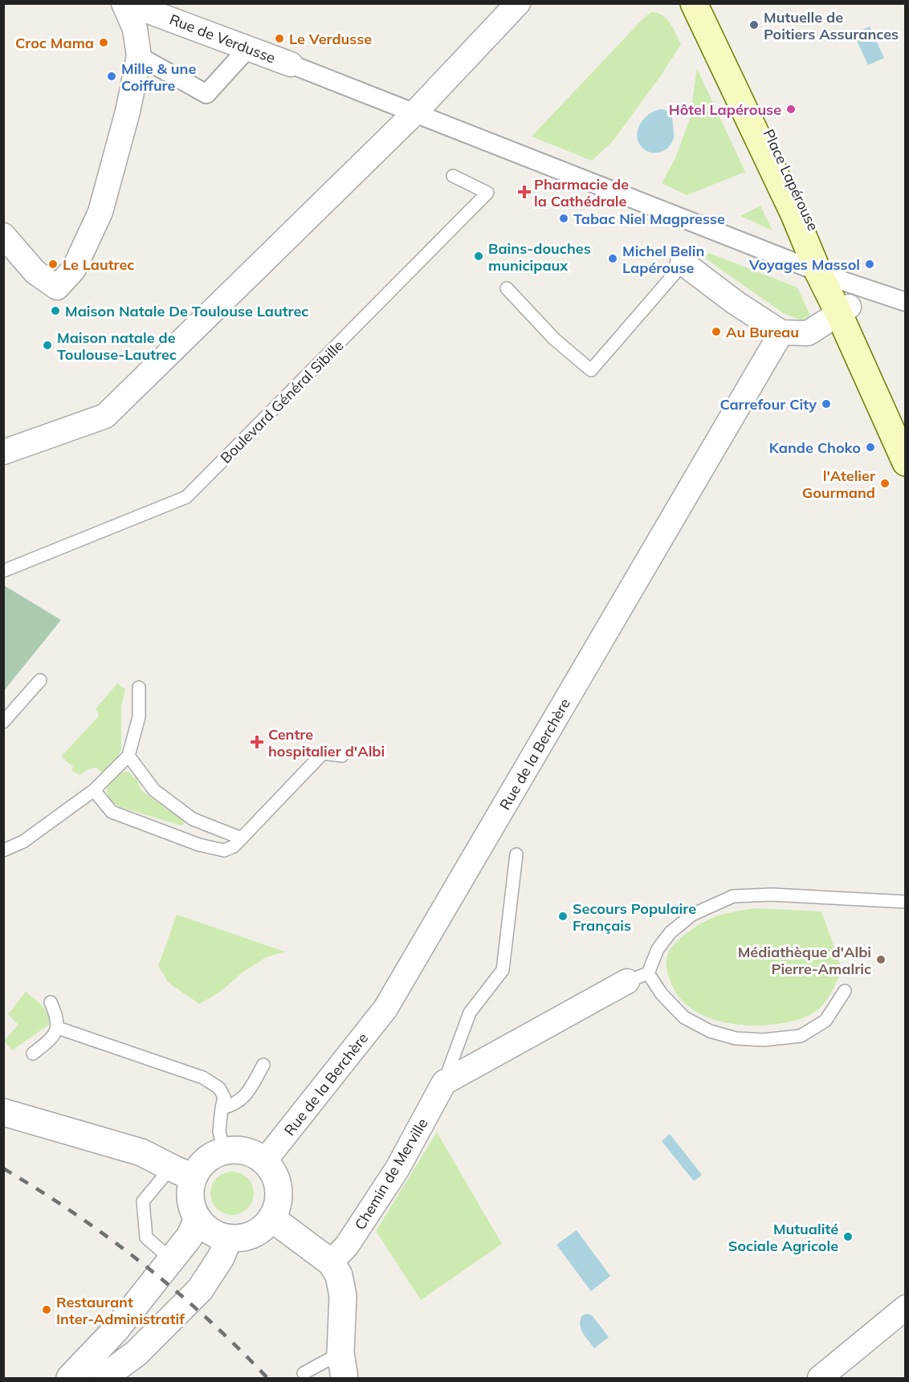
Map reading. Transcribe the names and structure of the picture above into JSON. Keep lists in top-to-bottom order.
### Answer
{
  "streets": {
    "main road": ["Place Lapérouse"],
    "street": ["Rue de Verdusse", "Rue de la Berchère", "Chemin de Merville"],
    "lane": ["Boulevard Général Sibille"]
  },
  "places": {
    "other": [
      "Mutuelle de Poitiers Assurances",
      "Le Verdusse",
      "Croc Mama",
      "Mille & une Coiffure",
      "Hôtel Lapérouse",
      "Tabac Niel Magpresse",
      "Bains-douches municipaux",
      "Michel Belin Lapérouse",
      "Le Lautrec",
      "Voyages Massol",
      "Maison Natale De Toulouse Lautrec",
      "Au Bureau",
      "Maison natale de Toulouse-Lautrec",
      "Carrefour City",
      "Kande Choko",
      "l'Atelier Gourmand",
      "Secours Populaire Français",
      "Médiathèque d'Albi Pierre-Amalric",
      "Mutualité Sociale Agricole",
      "Restaurant Inter-Administratif"
    ],
    "health": ["Pharmacie de la Cathédrale", "Centre hospitalier d'Albi"]
  }
}
